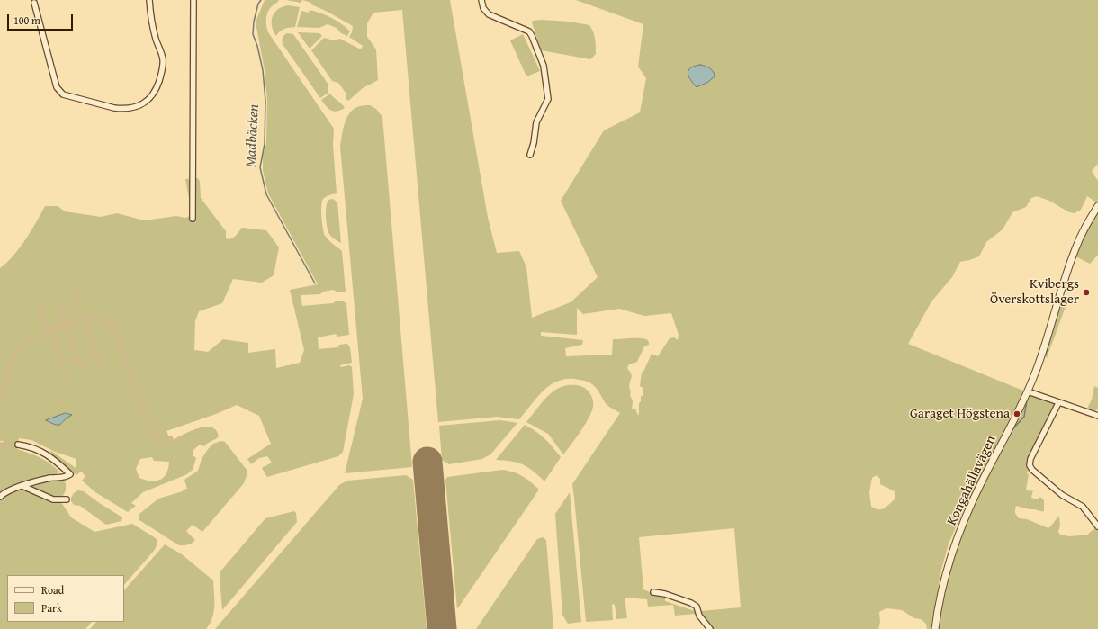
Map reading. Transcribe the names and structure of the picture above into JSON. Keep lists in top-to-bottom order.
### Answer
{
  "streets": {
    "street": ["Kongahällavägen"]
  },
  "water": ["Madbäcken"],
  "places": ["Kvibergs Överskottslager", "Garaget Högstena"],
  "legend": ["Road", "Park"],
  "scale_bar": "100 m"
}
